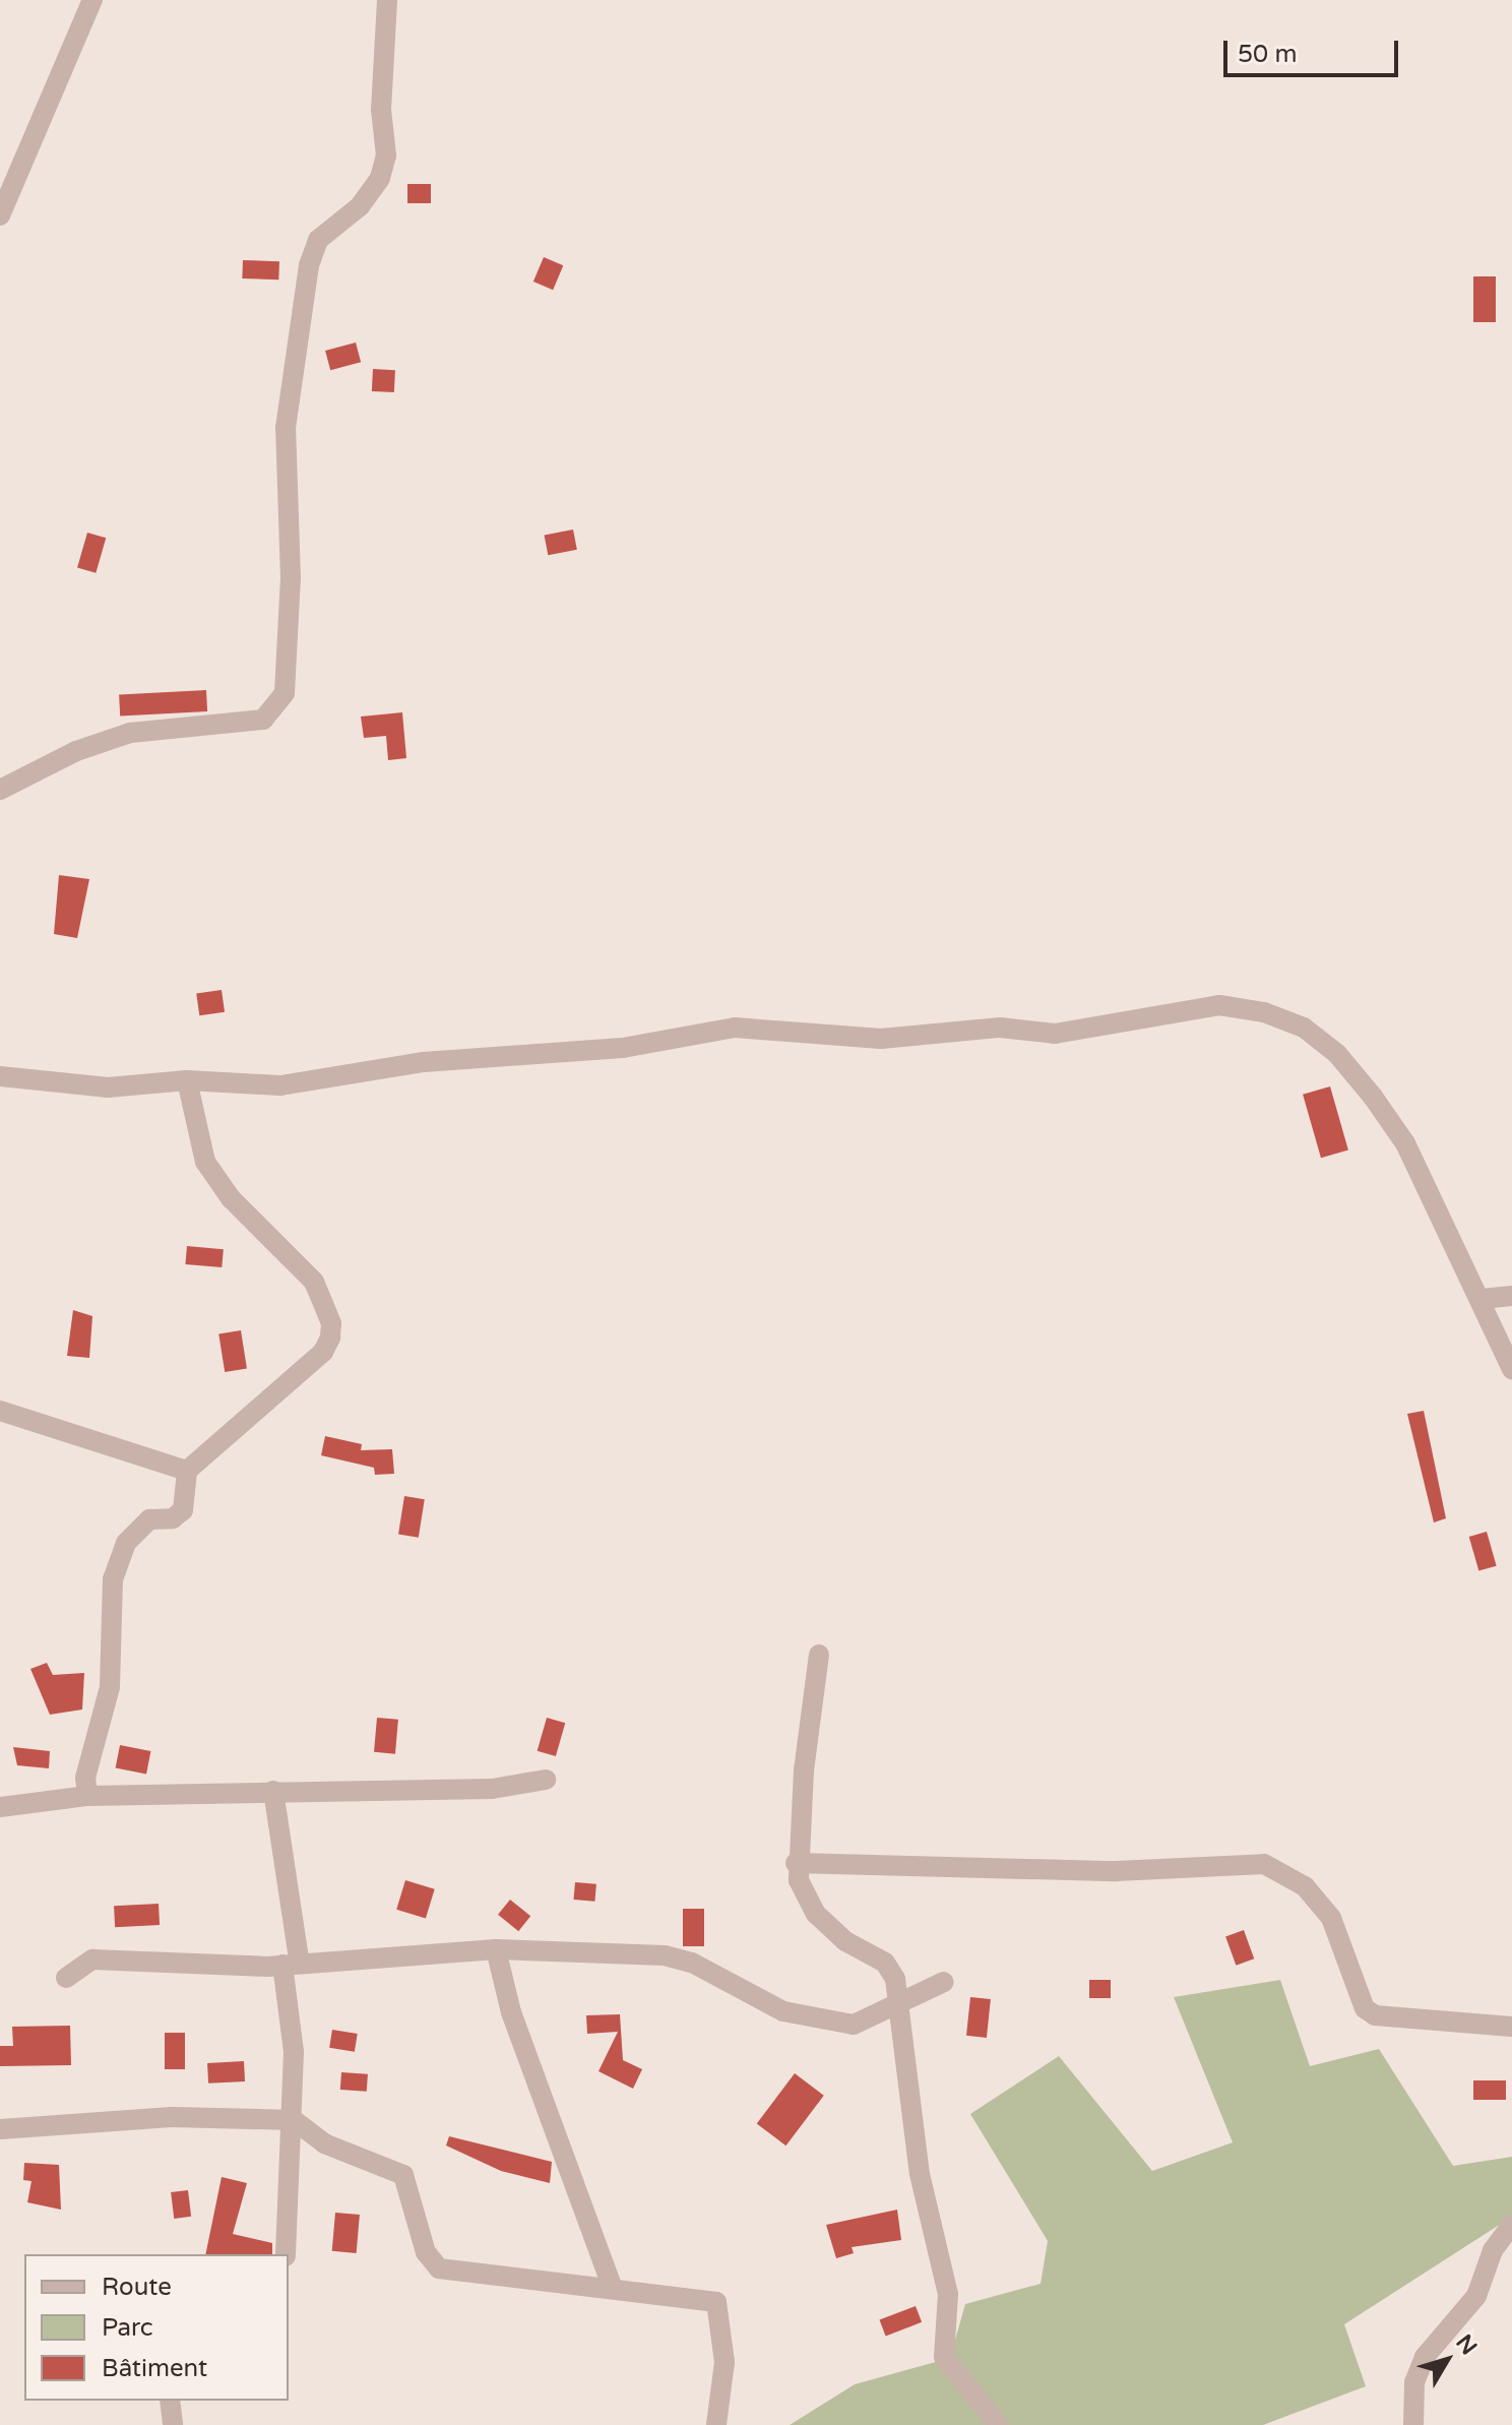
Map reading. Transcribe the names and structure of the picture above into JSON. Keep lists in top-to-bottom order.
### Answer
{
  "legend": ["Route", "Parc", "Bâtiment"],
  "scale_bar": "50 m",
  "north": "top right"
}
